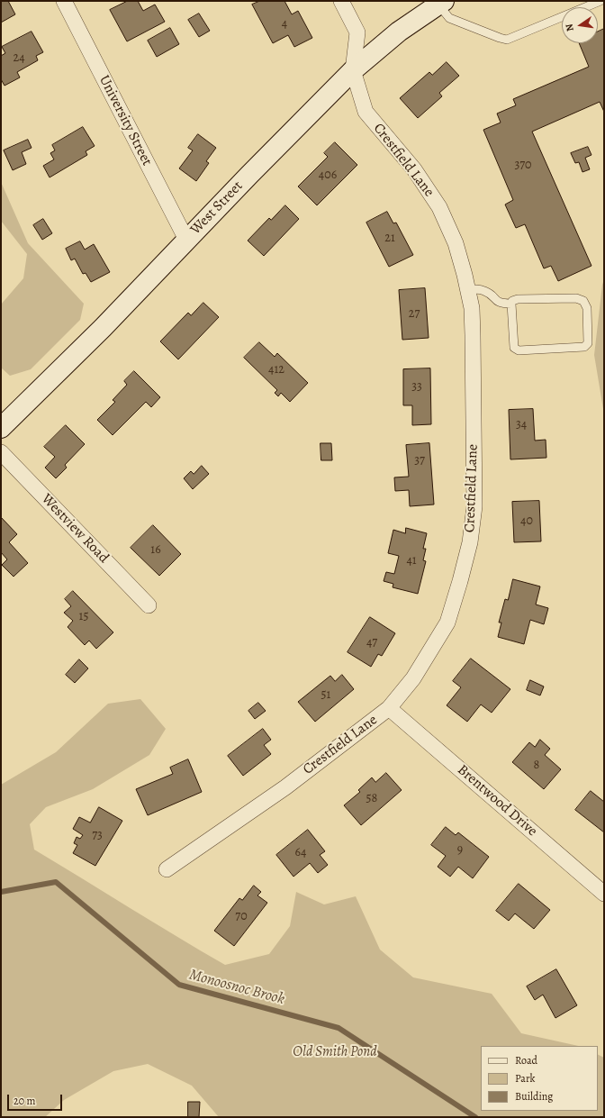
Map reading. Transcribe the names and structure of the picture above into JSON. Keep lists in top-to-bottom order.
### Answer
{
  "streets": {
    "main road": ["West Street"],
    "street": [
      "University Street",
      "Crestfield Lane",
      "Westview Road",
      "Brentwood Drive"
    ]
  },
  "crossings": [
    ["University Street", "West Street"],
    ["Crestfield Lane", "West Street"],
    ["Crestfield Lane", "Brentwood Drive"]
  ],
  "water": ["Monoosnoc Brook"],
  "parks": ["Old Smith Pond"],
  "house_numbers": [
    "4",
    "24",
    "370",
    "406",
    "21",
    "27",
    "412",
    "33",
    "34",
    "37",
    "40",
    "16",
    "41",
    "15",
    "47",
    "51",
    "8",
    "58",
    "73",
    "9",
    "64",
    "70"
  ],
  "legend": ["Road", "Park", "Building"],
  "scale_bar": "20 m",
  "north": "left"
}
